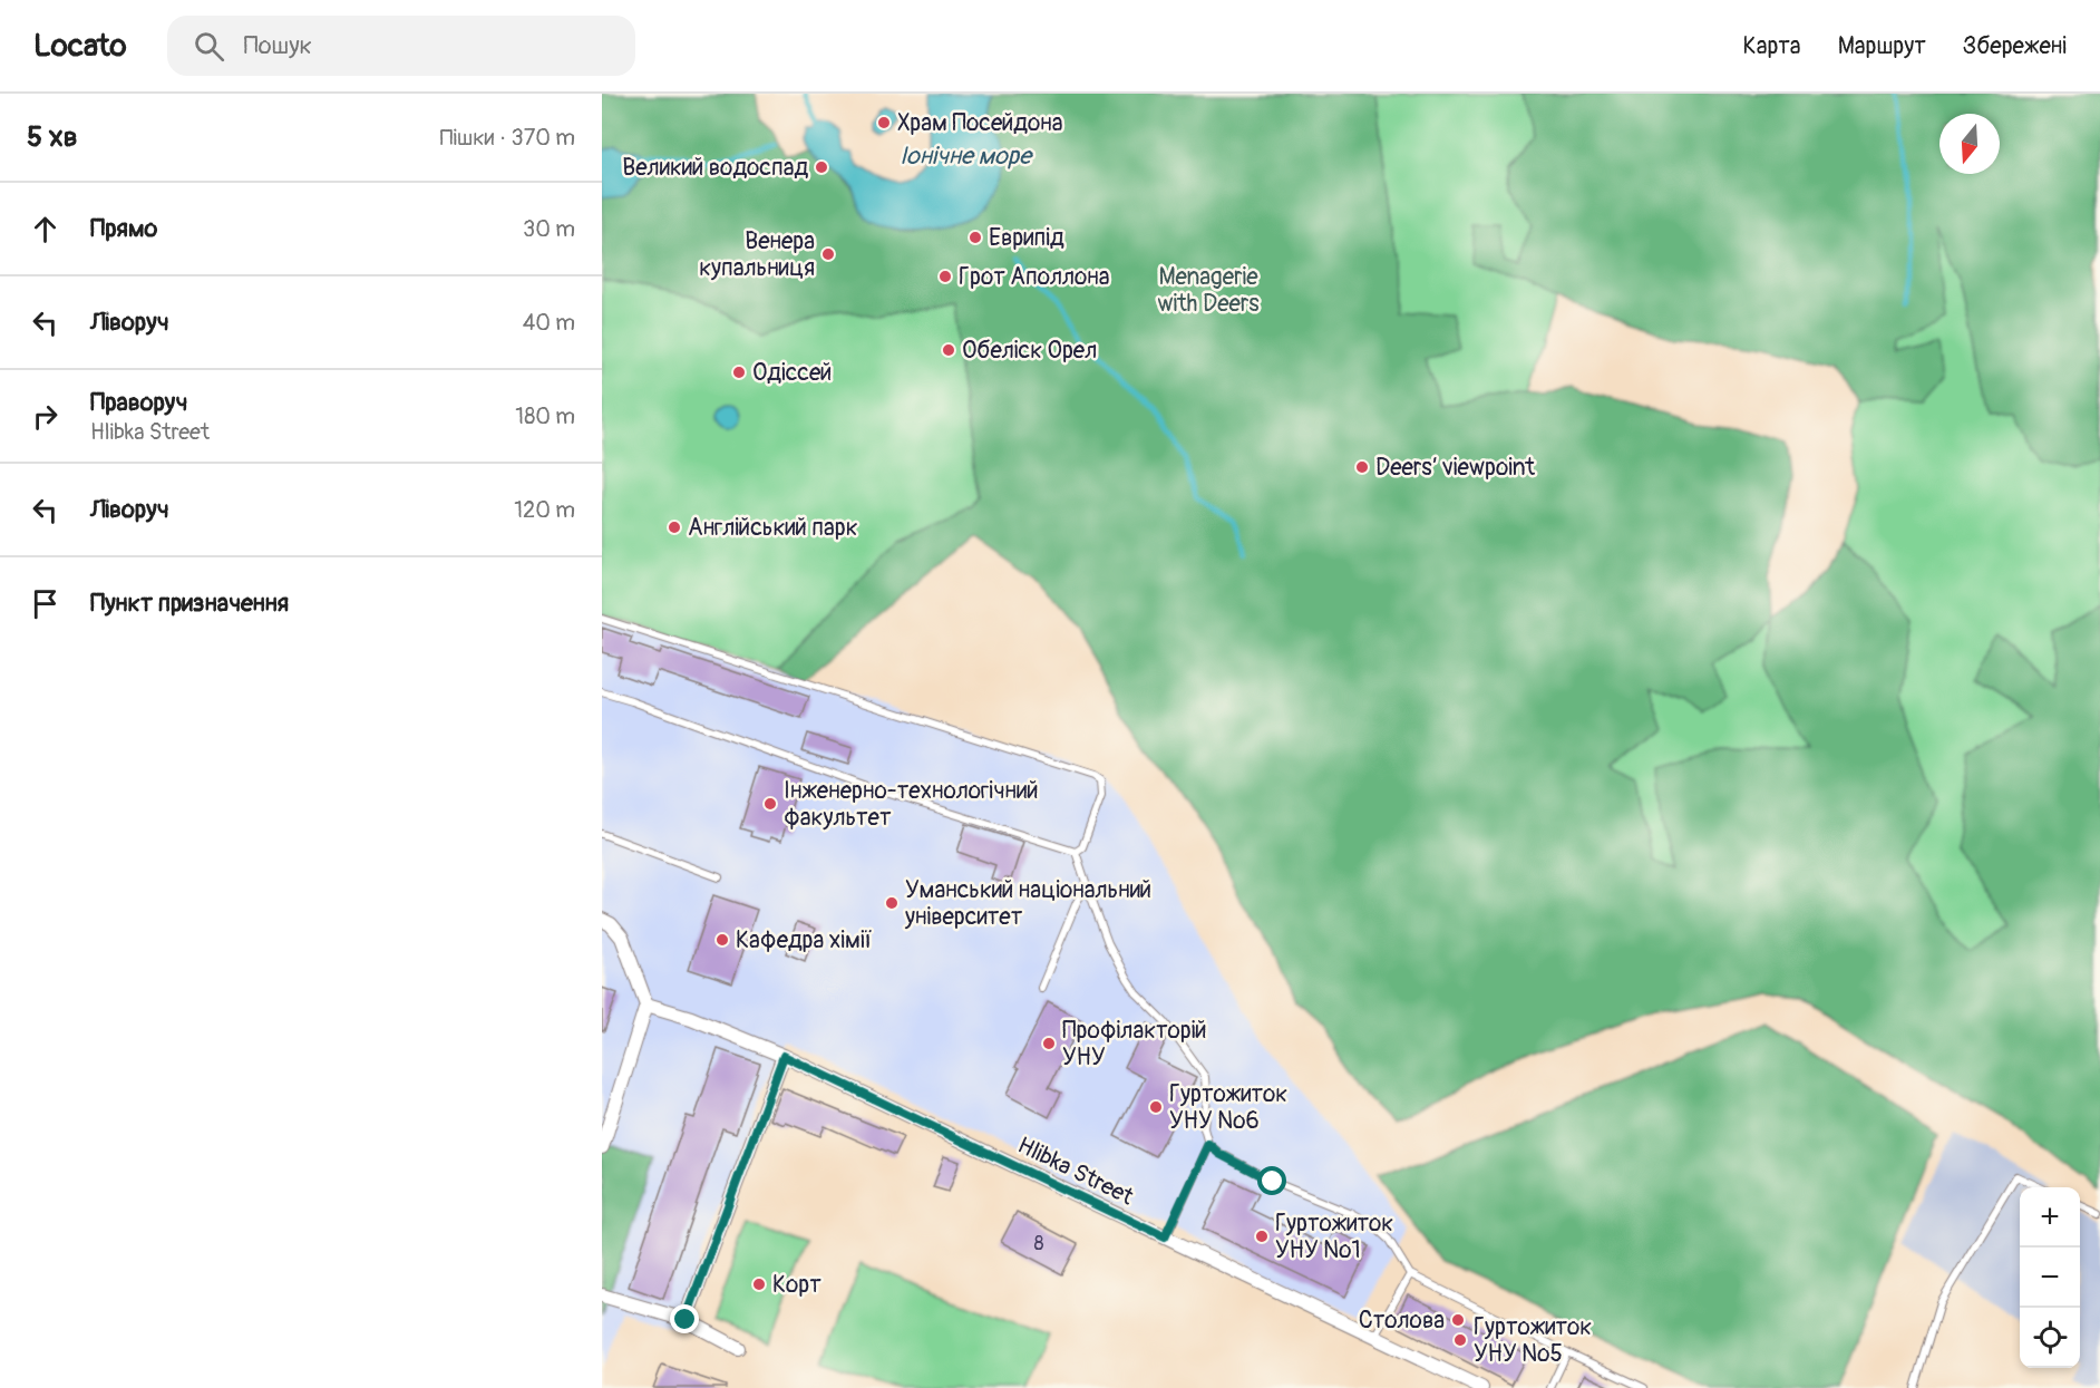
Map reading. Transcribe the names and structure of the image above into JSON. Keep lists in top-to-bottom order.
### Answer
{
  "streets": {
    "street": ["Hlibka Street"]
  },
  "water": ["Іонічне море"],
  "parks": ["Menagerie with Deers"],
  "places": [
    "Храм Посейдона",
    "Великий водоспад",
    "Еврипід",
    "Венера купальниця",
    "Грот Аполлона",
    "Обеліск Орел",
    "Одіссей",
    "Deers’ viewpoint",
    "Англійський парк",
    "Інженерно-технологічний факультет",
    "Уманський національний університет",
    "Кафедра хімії",
    "Профілакторій УНУ",
    "Гуртожиток УНУ №6",
    "Гуртожиток УНУ №1",
    "Корт",
    "Столова",
    "Гуртожиток УНУ №5"
  ],
  "house_numbers": ["8"],
  "north": "bottom",
  "page": {
    "header": "Locato",
    "search": "Пошук",
    "nav": ["Карта", "Маршрут", "Збережені"],
    "heading": ["5 хв", "Пішки · 370 m"],
    "list": [
      ["Прямо", "30 m"],
      ["Ліворуч", "40 m"],
      ["Праворуч", "Hlibka Street", "180 m"],
      ["Ліворуч", "120 m"],
      "Пункт призначення"
    ],
    "map_buttons": ["+", "−"]
  }
}
